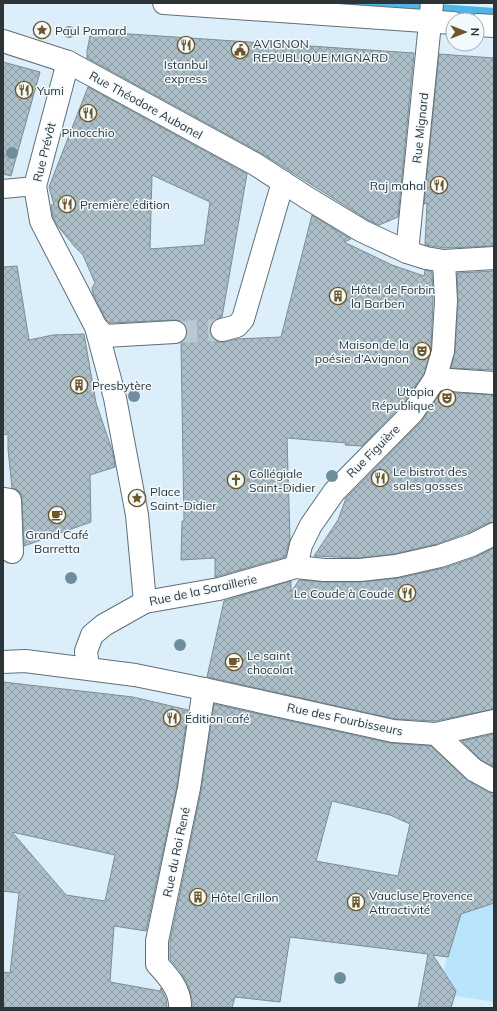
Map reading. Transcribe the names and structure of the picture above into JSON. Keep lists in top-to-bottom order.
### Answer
{
  "streets": {
    "street": [
      "Rue Théodore Aubanel",
      "Rue Mignard",
      "Rue Prévôt",
      "Rue Figuière",
      "Rue de la Saraillerie",
      "Rue des Fourbisseurs",
      "Rue du Roi René"
    ]
  },
  "crossings": [
    ["Rue Théodore Aubanel", "Rue Mignard"],
    ["Rue Théodore Aubanel", "Rue Prévôt"],
    ["Rue Théodore Aubanel", "Rue Figuière"],
    ["Rue Figuière", "Rue de la Saraillerie"],
    ["Rue des Fourbisseurs", "Rue du Roi René"]
  ],
  "places": {
    "place": ["Paul Pamard", "Place Saint-Didier"],
    "restaurant": [
      "Istanbul express",
      "Yumi",
      "Pinocchio",
      "Raj mahal",
      "Première édition",
      "Le bistrot des sales gosses",
      "Le Coude à Coude",
      "Édition café"
    ],
    "public building": ["AVIGNON REPUBLIQUE MIGNARD"],
    "building": [
      "Hôtel de Forbin la Barben",
      "Presbytère",
      "Hôtel Crillon",
      "Vaucluse Provence Attractivité"
    ],
    "theatre": ["Maison de la poésie d’Avignon", "Utopia République"],
    "church": ["Collégiale Saint-Didier"],
    "cafe": ["Grand Café Barretta", "Le saint chocolat"]
  },
  "north": "right"
}
